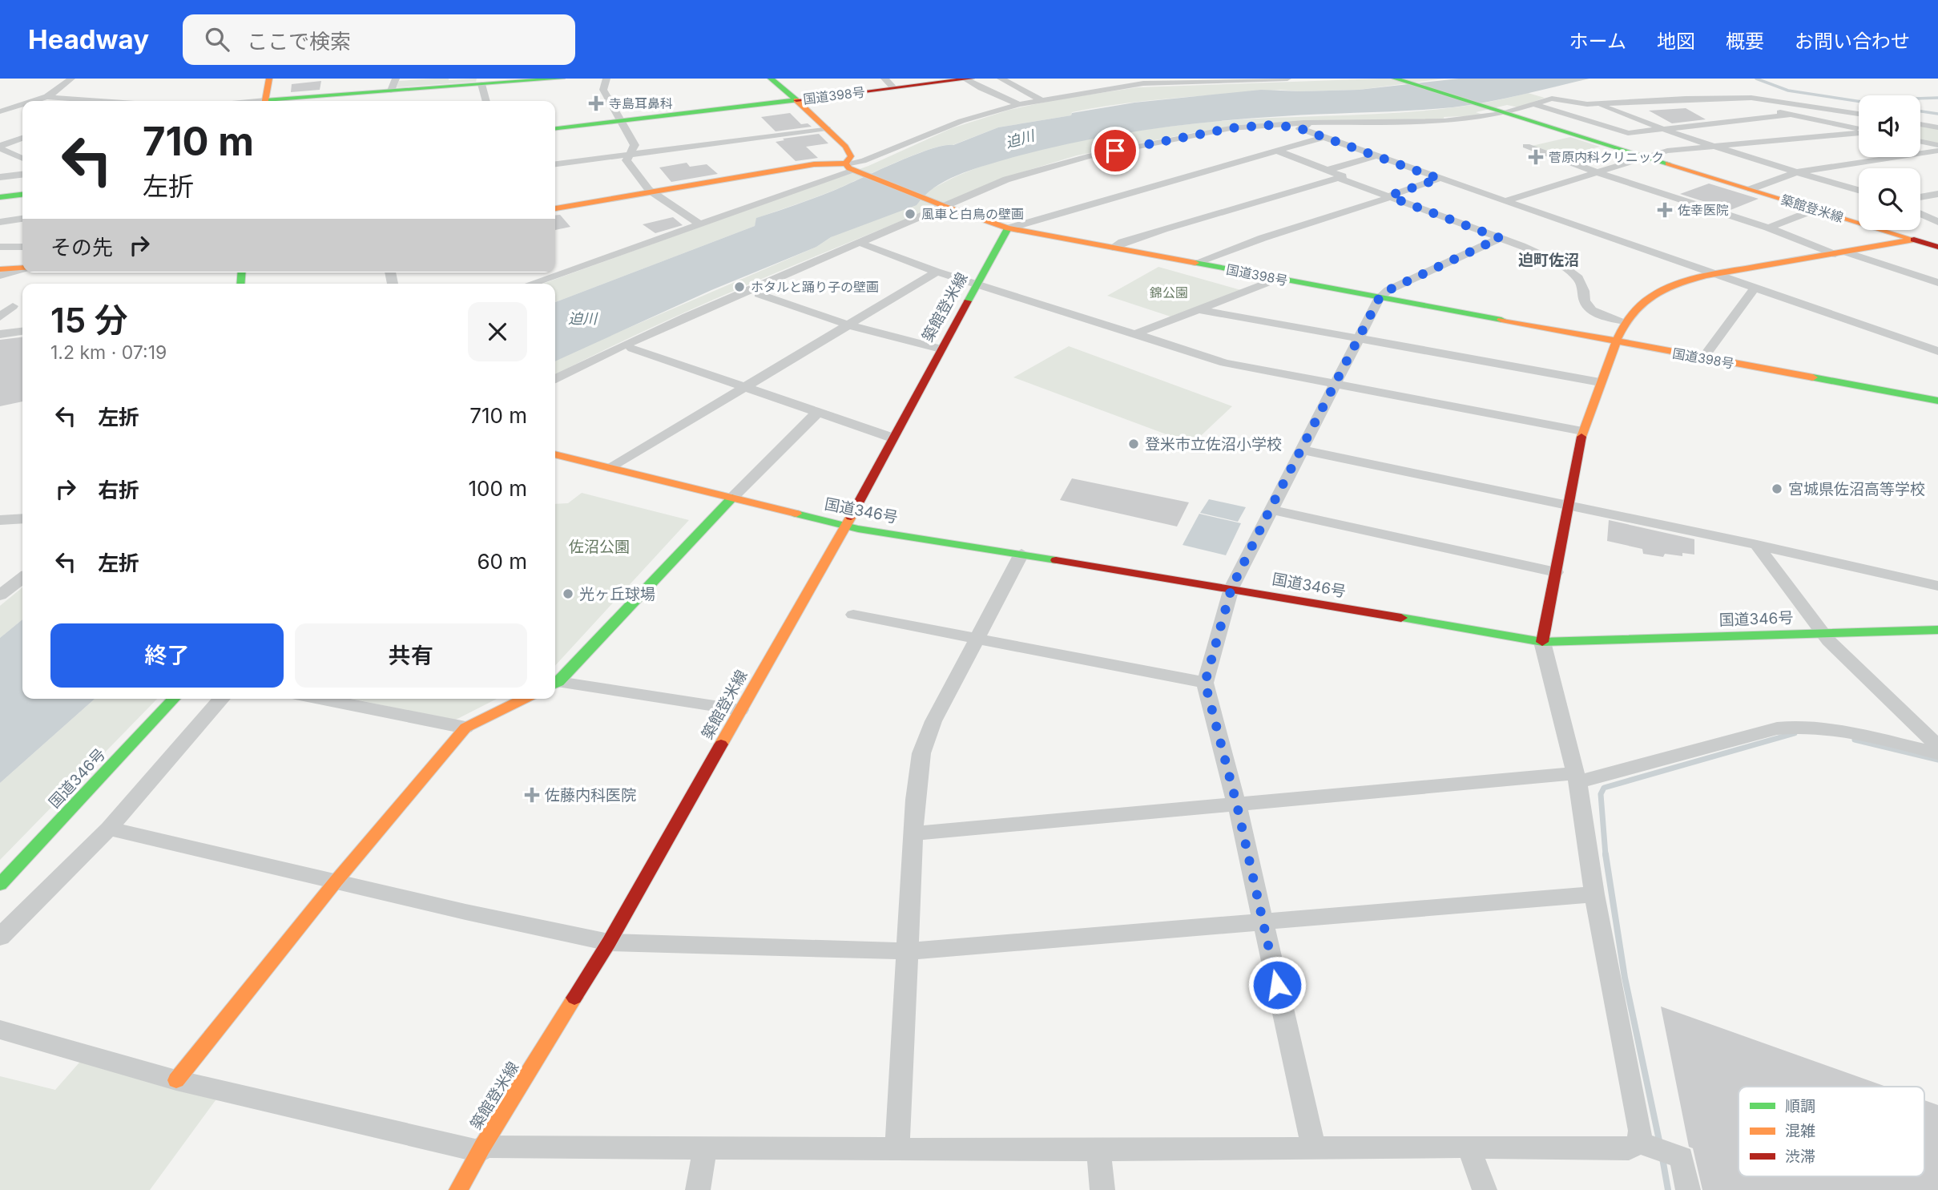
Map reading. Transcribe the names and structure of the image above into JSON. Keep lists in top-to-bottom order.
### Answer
{
  "streets": {
    "main road": ["国道398号", "築館登米線", "国道346号"]
  },
  "crossings": [
    ["国道398号", "築館登米線"],
    ["築館登米線", "国道346号"]
  ],
  "districts": ["迫町佐沼"],
  "water": ["迫川"],
  "parks": ["錦公園", "佐沼公園"],
  "places": {
    "health": [
      "寺島耳鼻科",
      "菅原内科クリニック",
      "佐幸医院",
      "佐藤内科医院"
    ],
    "other": [
      "風車と白鳥の壁画",
      "ホタルと踊り子の壁画",
      "登米市立佐沼小学校",
      "宮城県佐沼高等学校",
      "光ヶ丘球場"
    ]
  },
  "legend": ["順調", "混雑", "渋滞"],
  "page": {
    "header": "Headway",
    "search": "ここで検索",
    "nav": [
      "ホーム",
      "地図",
      "概要",
      "お問い合わせ"
    ],
    "turn": ["710 m", "左折"],
    "then": "その先",
    "heading": ["15 分", "1.2 km · 07:19"],
    "list": [
      {
        "name": "左折",
        "value": "710 m"
      },
      {
        "name": "右折",
        "value": "100 m"
      },
      {
        "name": "左折",
        "value": "60 m"
      }
    ],
    "buttons": ["終了", "共有"]
  }
}
